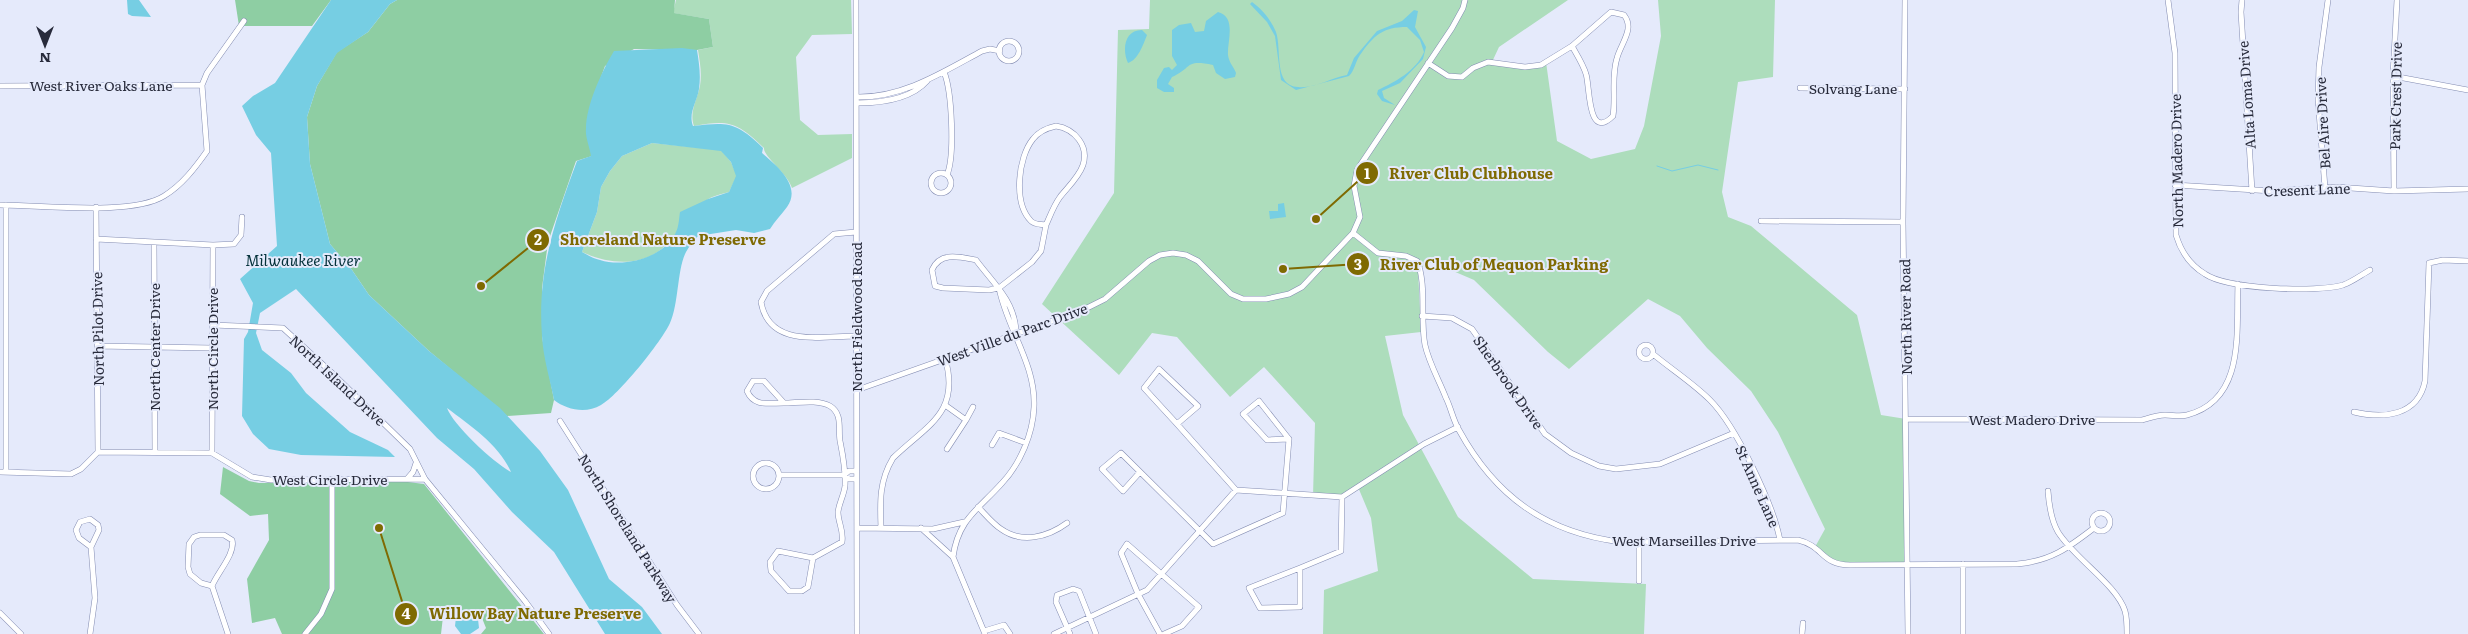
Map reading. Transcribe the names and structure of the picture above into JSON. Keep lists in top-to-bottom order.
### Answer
{
  "streets": {
    "street": [
      "West River Oaks Lane",
      "Solvang Lane",
      "Alta Loma Drive",
      "Park Crest Drive",
      "Bel Aire Drive",
      "North Madero Drive",
      "Cresent Lane",
      "North Fieldwood Road",
      "North River Road",
      "North Pilot Drive",
      "West Ville du Parc Drive",
      "North Center Drive",
      "North Circle Drive",
      "North Island Drive",
      "Sherbrook Drive",
      "West Madero Drive",
      "West Circle Drive",
      "St Anne Lane",
      "North Shoreland Parkway",
      "West Marseilles Drive"
    ]
  },
  "crossings": [
    ["Solvang Lane", "North River Road"],
    ["Alta Loma Drive", "Cresent Lane"],
    ["Park Crest Drive", "Cresent Lane"],
    ["Bel Aire Drive", "Cresent Lane"],
    ["North Madero Drive", "Cresent Lane"],
    ["North Madero Drive", "West Madero Drive"],
    ["North Fieldwood Road", "West Ville du Parc Drive"],
    ["North River Road", "West Madero Drive"],
    ["North River Road", "West Marseilles Drive"],
    ["West Ville du Parc Drive", "West Marseilles Drive"],
    ["North Circle Drive", "North Island Drive"],
    ["North Circle Drive", "West Circle Drive"],
    ["North Island Drive", "West Circle Drive"],
    ["Sherbrook Drive", "St Anne Lane"],
    ["Sherbrook Drive", "West Marseilles Drive"],
    ["St Anne Lane", "West Marseilles Drive"]
  ],
  "water": ["Milwaukee River"],
  "places": [
    "River Club Clubhouse",
    "River Club of Mequon Parking",
    "Shoreland Nature Preserve",
    "Willow Bay Nature Preserve"
  ],
  "north": "bottom"
}
